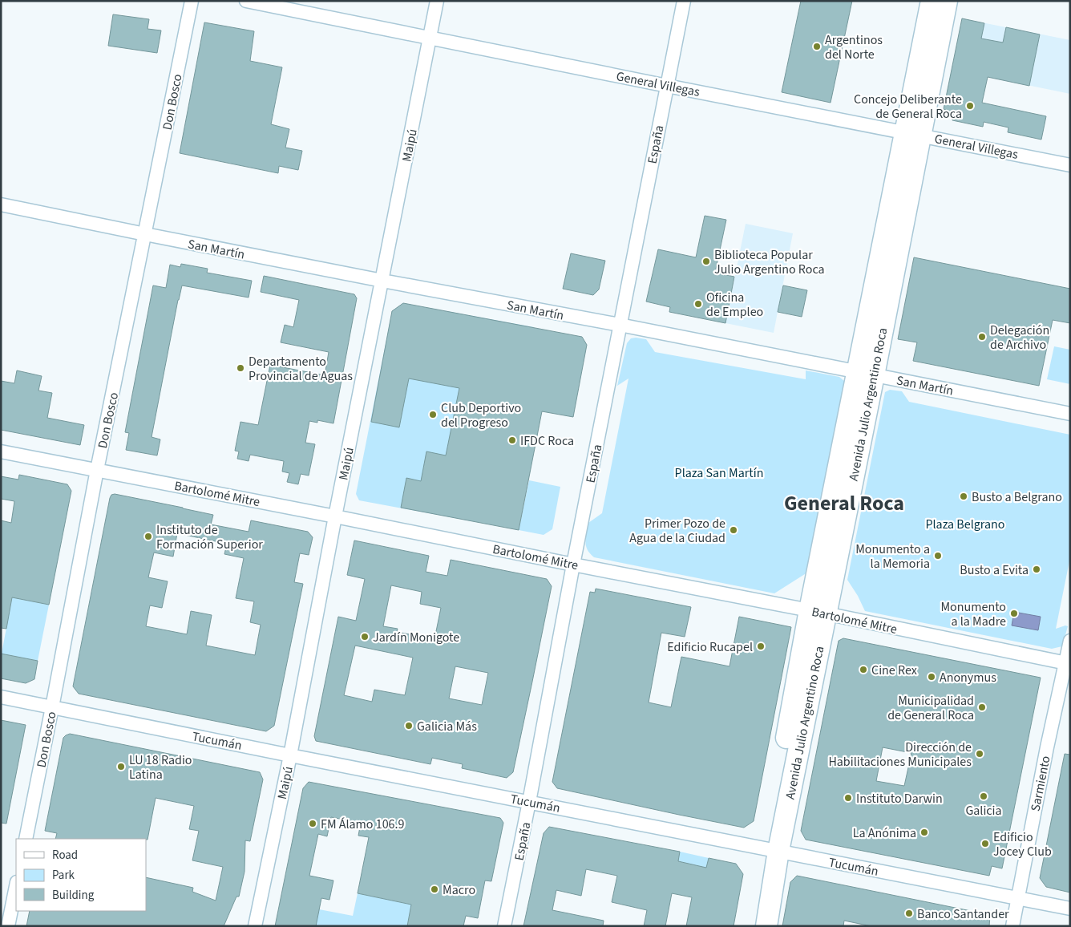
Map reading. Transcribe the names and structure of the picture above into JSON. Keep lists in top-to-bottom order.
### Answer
{
  "streets": {
    "main road": ["Avenida Julio Argentino Roca"],
    "street": [
      "General Villegas",
      "Don Bosco",
      "España",
      "Maipú",
      "San Martín",
      "Bartolomé Mitre",
      "Tucumán",
      "Sarmiento"
    ]
  },
  "crossings": [
    ["General Villegas", "España"],
    ["General Villegas", "Maipú"],
    ["General Villegas", "Avenida Julio Argentino Roca"],
    ["Don Bosco", "San Martín"],
    ["Don Bosco", "Bartolomé Mitre"],
    ["Don Bosco", "Tucumán"],
    ["España", "San Martín"],
    ["España", "Bartolomé Mitre"],
    ["España", "Tucumán"],
    ["Maipú", "San Martín"],
    ["Maipú", "Bartolomé Mitre"],
    ["Maipú", "Tucumán"],
    ["San Martín", "Avenida Julio Argentino Roca"],
    ["Avenida Julio Argentino Roca", "Bartolomé Mitre"],
    ["Avenida Julio Argentino Roca", "Tucumán"],
    ["Bartolomé Mitre", "Sarmiento"],
    ["Tucumán", "Sarmiento"]
  ],
  "districts": ["General Roca"],
  "parks": ["Plaza San Martín", "Plaza Belgrano"],
  "places": [
    "Argentinos del Norte",
    "Concejo Deliberante de General Roca",
    "Biblioteca Popular Julio Argentino Roca",
    "Oficina de Empleo",
    "Delegación de Archivo",
    "Departamento Provincial de Aguas",
    "Club Deportivo del Progreso",
    "IFDC Roca",
    "Busto a Belgrano",
    "Primer Pozo de Agua de la Ciudad",
    "Instituto de Formación Superior",
    "Monumento a la Memoria",
    "Busto a Evita",
    "Monumento a la Madre",
    "Jardín Monigote",
    "Edificio Rucapel",
    "Cine Rex",
    "Anonymus",
    "Municipalidad de General Roca",
    "Galicia Más",
    "Dirección de Habilitaciones Municipales",
    "LU 18 Radio Latina",
    "Galicia",
    "Instituto Darwin",
    "FM Álamo 106.9",
    "La Anónima",
    "Edificio Jocey Club",
    "Macro",
    "Banco Santander"
  ],
  "legend": ["Road", "Park", "Building"]
}
